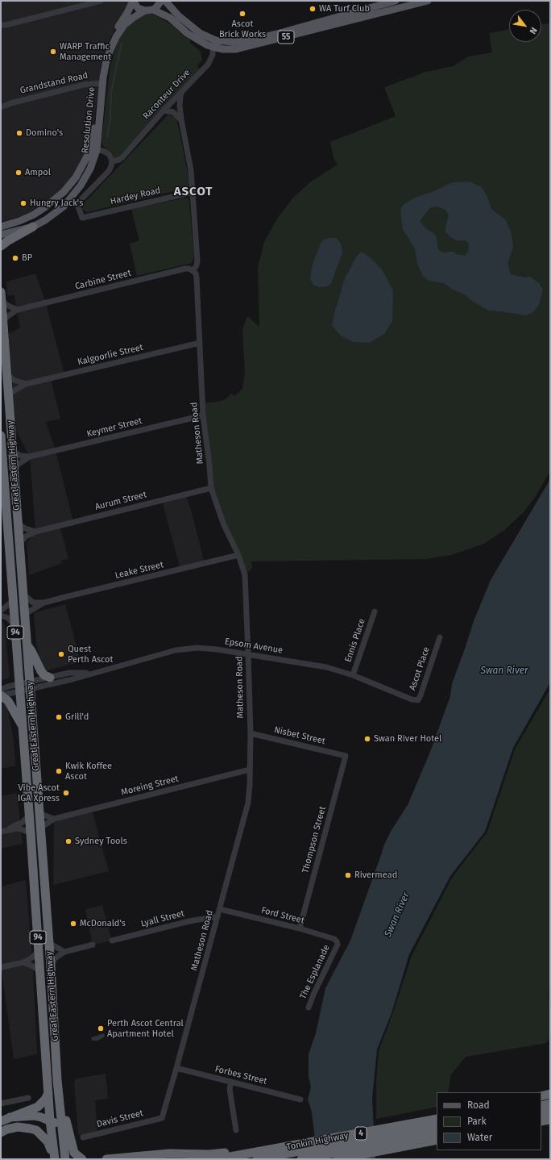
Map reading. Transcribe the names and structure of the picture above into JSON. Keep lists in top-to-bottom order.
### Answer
{
  "streets": {
    "highway": [
      "Great Eastern Highway",
      "94",
      "4",
      "Tonkin Highway"
    ],
    "main road": ["55", "Resolution Drive"],
    "street": [
      "Grandstand Road",
      "Raconteur Drive",
      "Hardey Road",
      "Carbine Street",
      "Kalgoorlie Street",
      "Keymer Street",
      "Matheson Road",
      "Aurum Street",
      "Leake Street",
      "Ennis Place",
      "Epsom Avenue",
      "Ascot Place",
      "Nisbet Street",
      "Moreing Street",
      "Thompson Street",
      "Ford Street",
      "Lyall Street",
      "The Esplanade",
      "Forbes Street",
      "Davis Street"
    ]
  },
  "crossings": [
    ["55", "Raconteur Drive"],
    ["Grandstand Road", "Resolution Drive"],
    ["Raconteur Drive", "Hardey Road"],
    ["Carbine Street", "Matheson Road"],
    ["Carbine Street", "Great Eastern Highway"],
    ["Kalgoorlie Street", "Matheson Road"],
    ["Kalgoorlie Street", "Great Eastern Highway"],
    ["Keymer Street", "Matheson Road"],
    ["Keymer Street", "Great Eastern Highway"],
    ["Matheson Road", "Aurum Street"],
    ["Matheson Road", "Leake Street"],
    ["Matheson Road", "Epsom Avenue"],
    ["Matheson Road", "Nisbet Street"],
    ["Matheson Road", "Moreing Street"],
    ["Matheson Road", "Ford Street"],
    ["Matheson Road", "Lyall Street"],
    ["Matheson Road", "Forbes Street"],
    ["Matheson Road", "Davis Street"],
    ["Great Eastern Highway", "Aurum Street"],
    ["Great Eastern Highway", "Leake Street"],
    ["Great Eastern Highway", "94"],
    ["Great Eastern Highway", "Epsom Avenue"],
    ["Great Eastern Highway", "Moreing Street"],
    ["Ennis Place", "Epsom Avenue"],
    ["Epsom Avenue", "Ascot Place"],
    ["Nisbet Street", "Thompson Street"],
    ["Thompson Street", "Ford Street"],
    ["Ford Street", "The Esplanade"]
  ],
  "districts": ["ASCOT"],
  "water": ["Swan River"],
  "places": [
    "WA Turf Club",
    "Ascot Brick Works",
    "WARP Traffic Management",
    "Domino's",
    "Ampol",
    "Hungry Jack's",
    "BP",
    "Quest Perth Ascot",
    "Grill'd",
    "Swan River Hotel",
    "Kwik Koffee Ascot",
    "Vibe Ascot IGA Xpress",
    "Sydney Tools",
    "Rivermead",
    "McDonald's",
    "Perth Ascot Central Apartment Hotel"
  ],
  "legend": ["Road", "Park", "Water"],
  "north": "bottom right"
}
